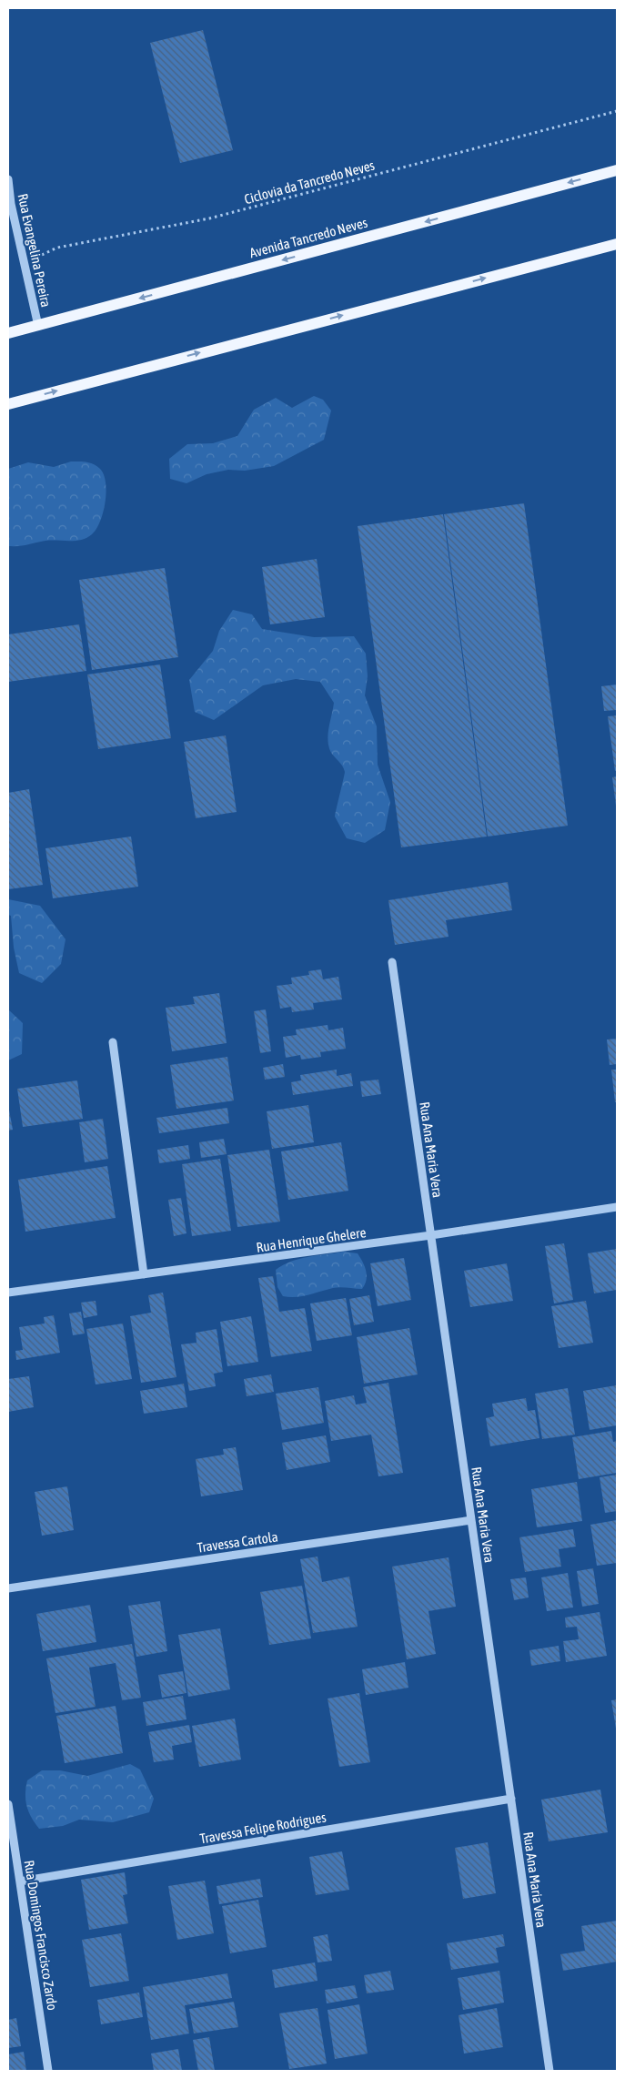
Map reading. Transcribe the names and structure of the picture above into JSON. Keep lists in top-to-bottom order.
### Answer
{
  "streets": {
    "main road": ["Avenida Tancredo Neves"],
    "street": [
      "Rua Evangelina Pereira",
      "Rua Ana Maria Vera",
      "Rua Henrique Ghelere",
      "Travessa Cartola",
      "Travessa Felipe Rodrigues",
      "Rua Domingos Francisco Zardo"
    ],
    "path": ["Ciclovia da Tancredo Neves"]
  },
  "crossings": [
    ["Ciclovia da Tancredo Neves", "Rua Evangelina Pereira"],
    ["Avenida Tancredo Neves", "Rua Evangelina Pereira"],
    ["Rua Ana Maria Vera", "Rua Henrique Ghelere"],
    ["Rua Ana Maria Vera", "Travessa Cartola"],
    ["Rua Ana Maria Vera", "Travessa Felipe Rodrigues"],
    ["Travessa Felipe Rodrigues", "Rua Domingos Francisco Zardo"]
  ]
}
